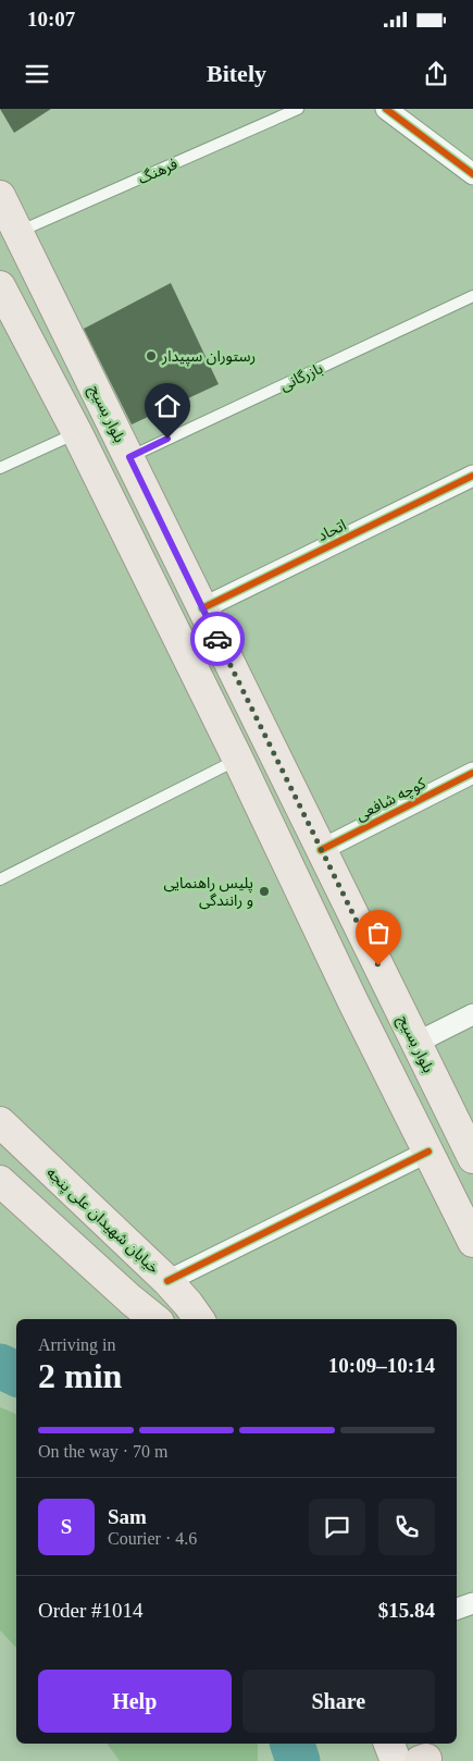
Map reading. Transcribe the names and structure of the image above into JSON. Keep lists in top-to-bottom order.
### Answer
{
  "streets": {
    "main road": ["بلوار بسیج", "خیابان شهیدان علی پنجه"],
    "street": ["اتحاد", "کوچه شافعی"],
    "lane": ["فرهنگ", "بازرگانی"]
  },
  "crossings": [
    ["فرهنگ", "بلوار بسیج"],
    ["بازرگانی", "بلوار بسیج"],
    ["بلوار بسیج", "اتحاد"],
    ["بلوار بسیج", "کوچه شافعی"]
  ],
  "places": ["رستوران سپیدار", "پلیس راهنمایی و رانندگی"],
  "page": {
    "status": "10:07",
    "header": "Bitely",
    "heading": ["2 min", "Arriving in", "10:09–10:14"],
    "panel": [
      "Sam",
      "Courier · 4.6",
      "Order #1014",
      "$15.84"
    ],
    "bar": "On the way · 70 m",
    "round": "S",
    "buttons": ["Help", "Share"]
  }
}
